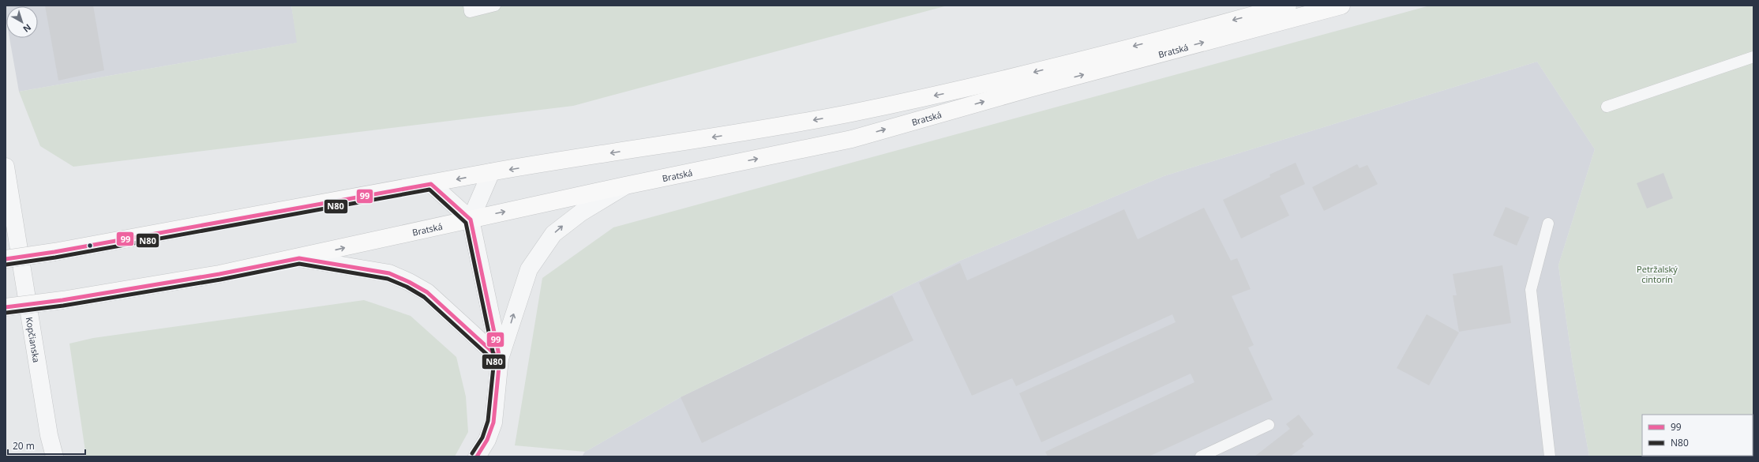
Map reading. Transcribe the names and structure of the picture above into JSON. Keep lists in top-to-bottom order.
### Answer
{
  "streets": {
    "main road": ["Bratská"],
    "street": ["Kopčianska"]
  },
  "parks": ["Petržalský cintorín"],
  "lines": ["transit line 99", "transit line N80"],
  "legend": ["99", "N80"],
  "scale_bar": "20 m",
  "north": "bottom right"
}
